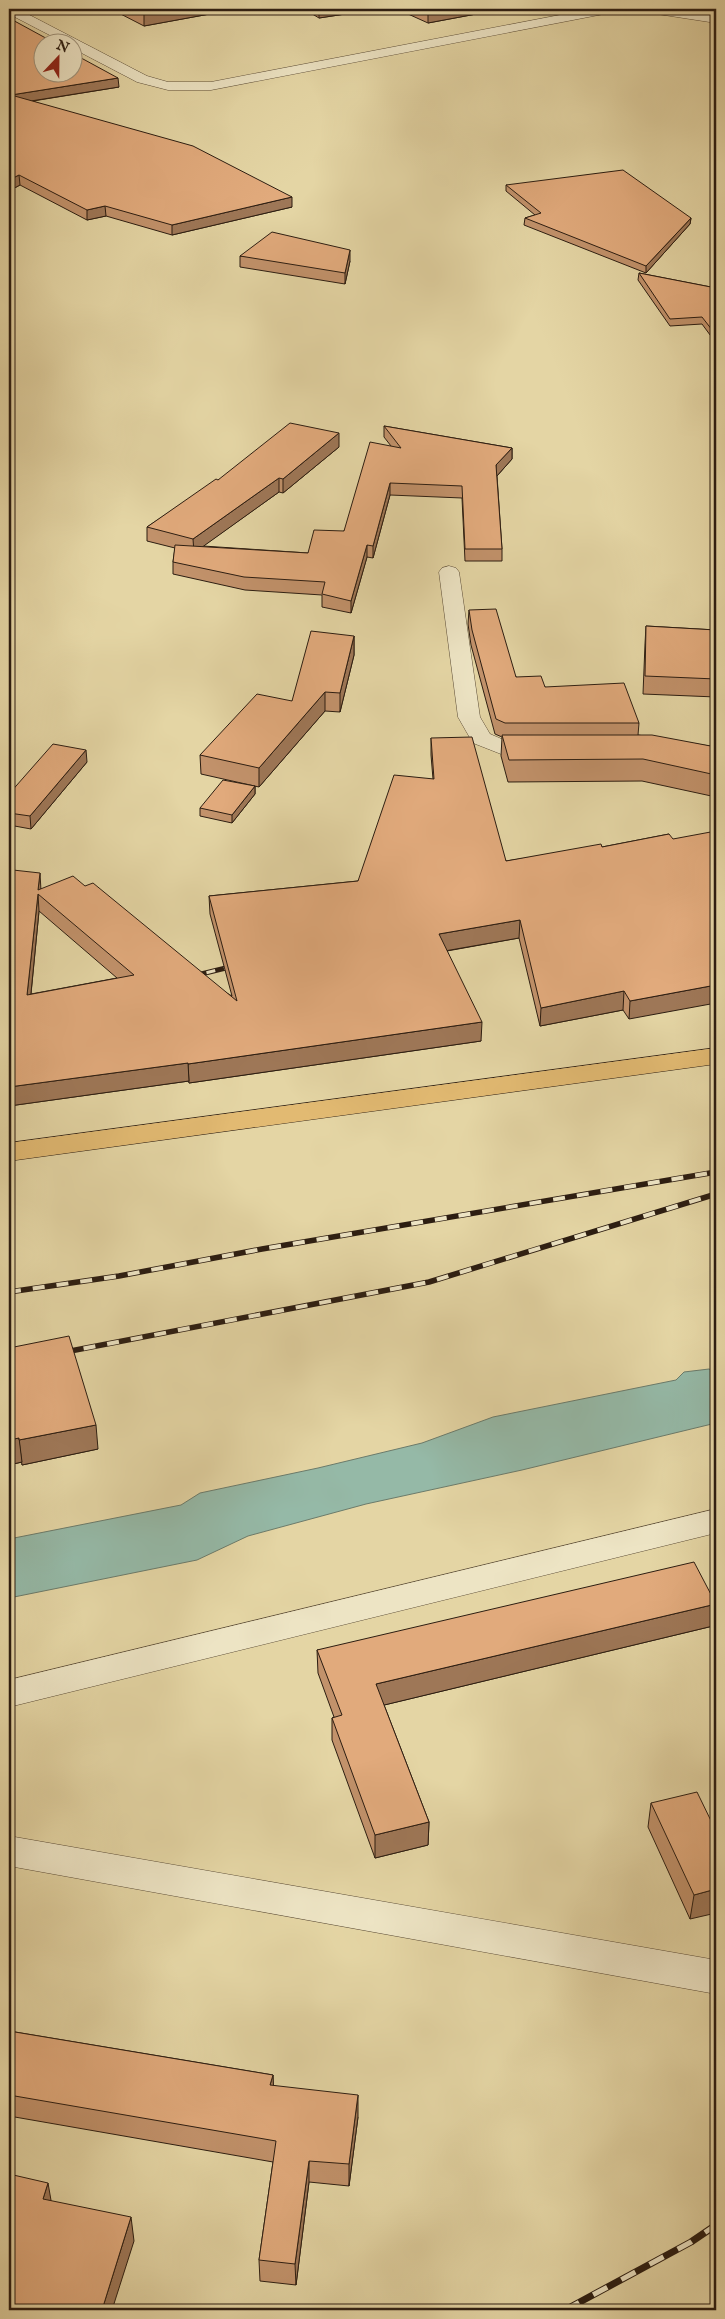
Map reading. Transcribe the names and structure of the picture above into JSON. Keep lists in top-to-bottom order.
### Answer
{
  "north": "top"
}
